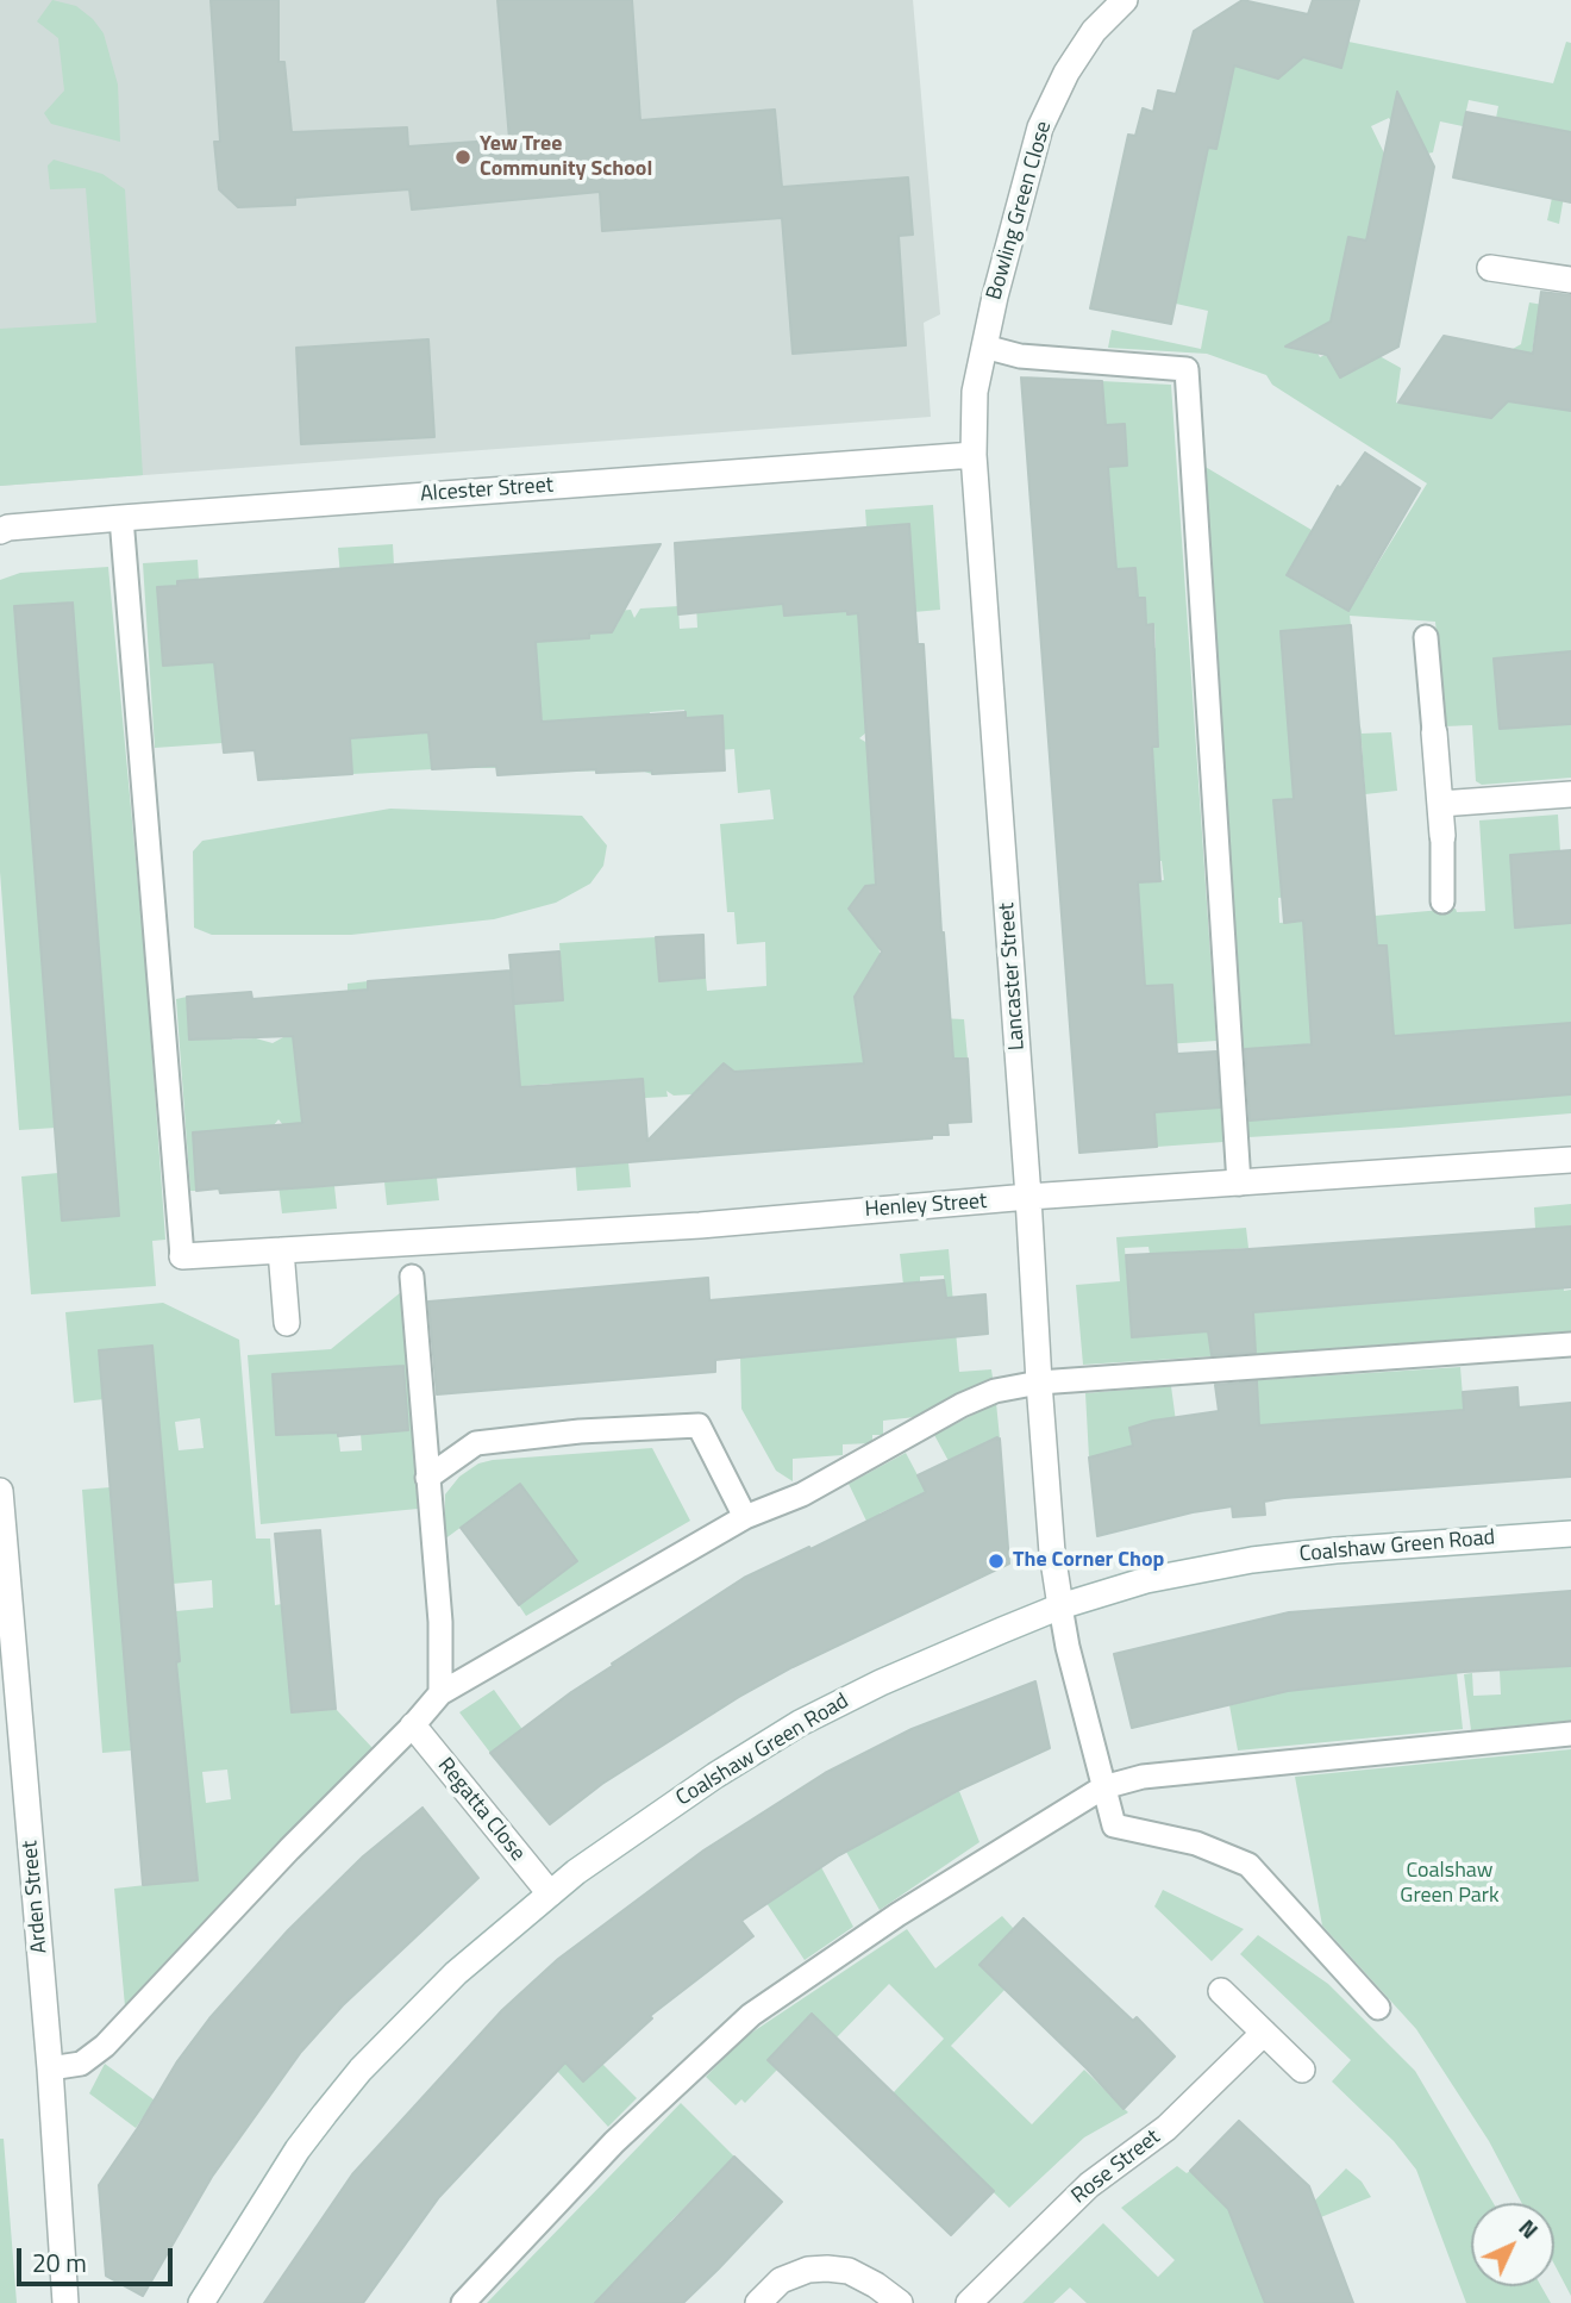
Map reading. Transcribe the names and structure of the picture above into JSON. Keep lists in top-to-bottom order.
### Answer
{
  "streets": {
    "street": [
      "Bowling Green Close",
      "Alcester Street",
      "Lancaster Street",
      "Henley Street",
      "Coalshaw Green Road",
      "Regatta Close",
      "Arden Street",
      "Rose Street"
    ]
  },
  "crossings": [
    ["Bowling Green Close", "Lancaster Street"],
    ["Alcester Street", "Lancaster Street"],
    ["Lancaster Street", "Henley Street"],
    ["Lancaster Street", "Coalshaw Green Road"],
    ["Coalshaw Green Road", "Regatta Close"]
  ],
  "parks": ["Coalshaw Green Park"],
  "places": ["Yew Tree Community School", "The Corner Chop"],
  "scale_bar": "20 m",
  "north": "top right"
}
